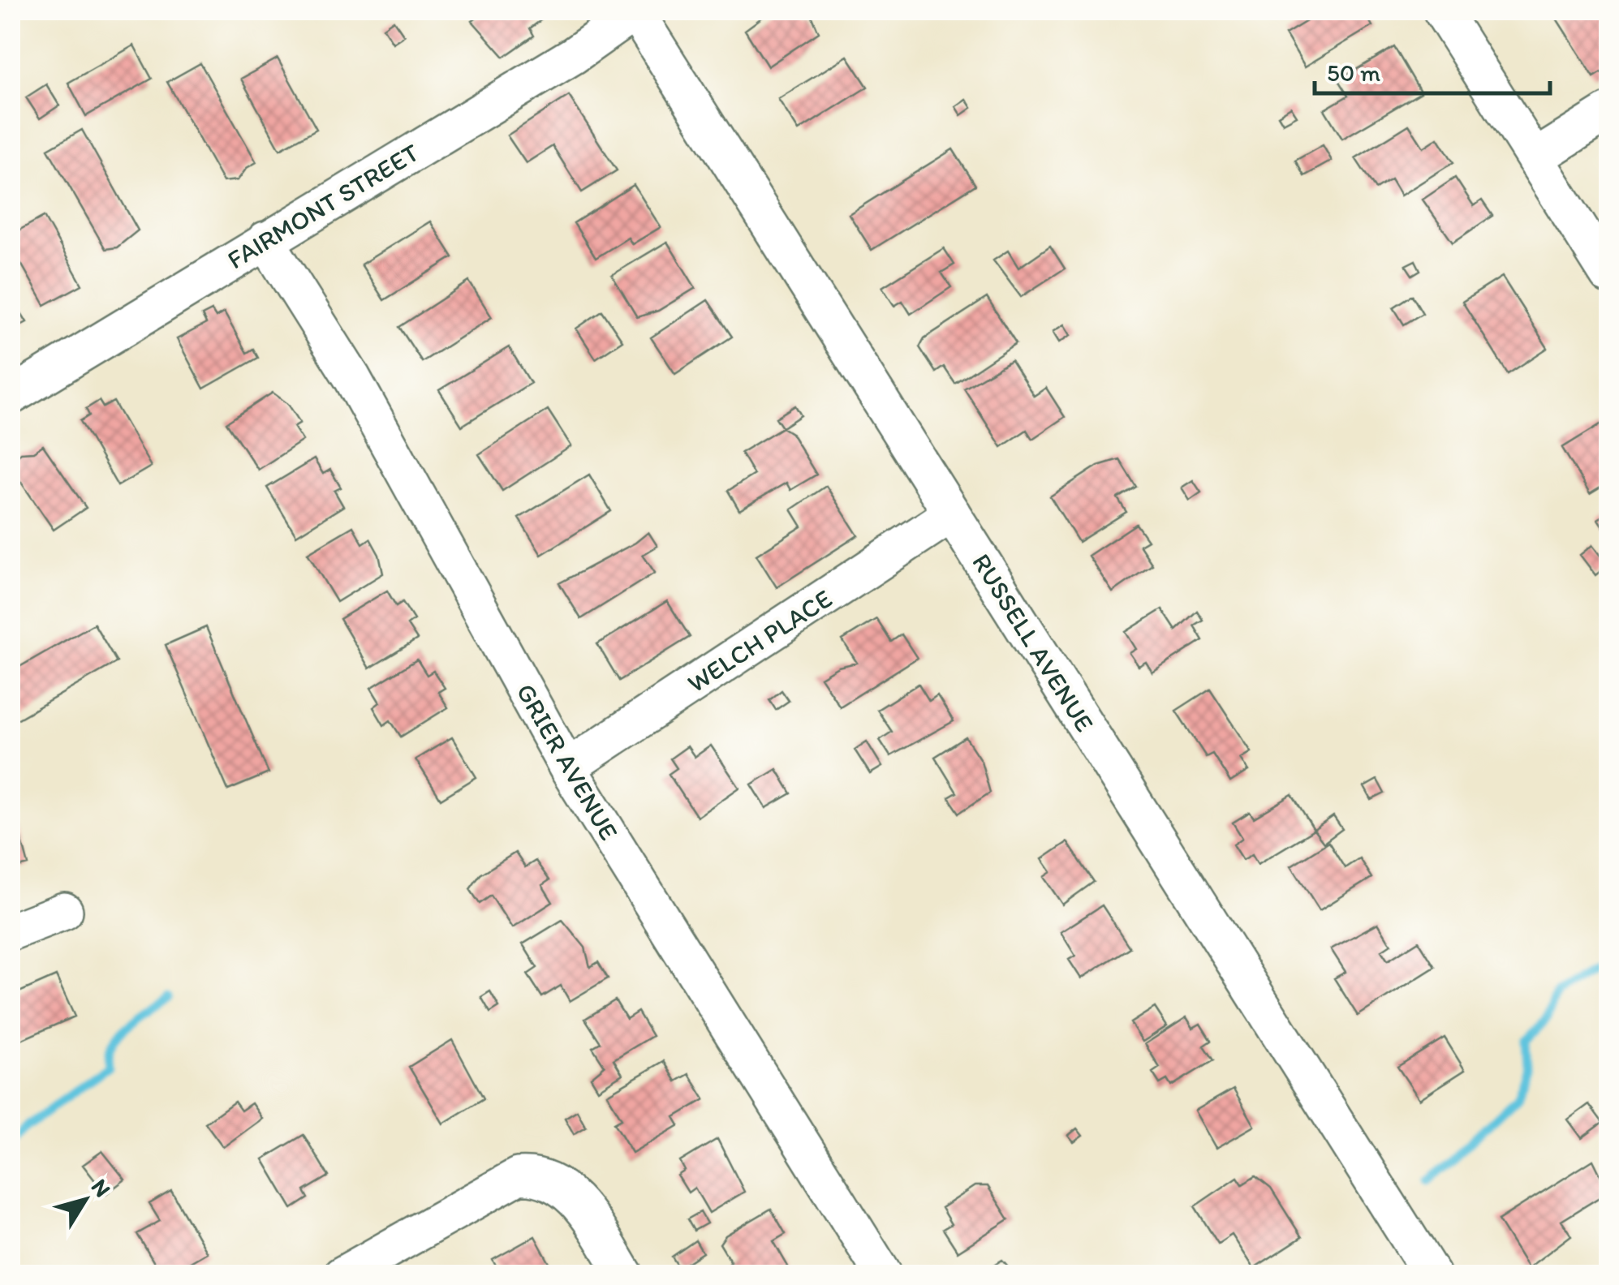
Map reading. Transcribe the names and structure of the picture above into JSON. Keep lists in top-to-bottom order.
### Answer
{
  "streets": {
    "street": [
      "FAIRMONT STREET",
      "WELCH PLACE",
      "RUSSELL AVENUE",
      "GRIER AVENUE"
    ]
  },
  "crossings": [
    ["FAIRMONT STREET", "RUSSELL AVENUE"],
    ["FAIRMONT STREET", "GRIER AVENUE"],
    ["WELCH PLACE", "RUSSELL AVENUE"],
    ["WELCH PLACE", "GRIER AVENUE"]
  ],
  "scale_bar": "50 m",
  "north": "top right"
}
